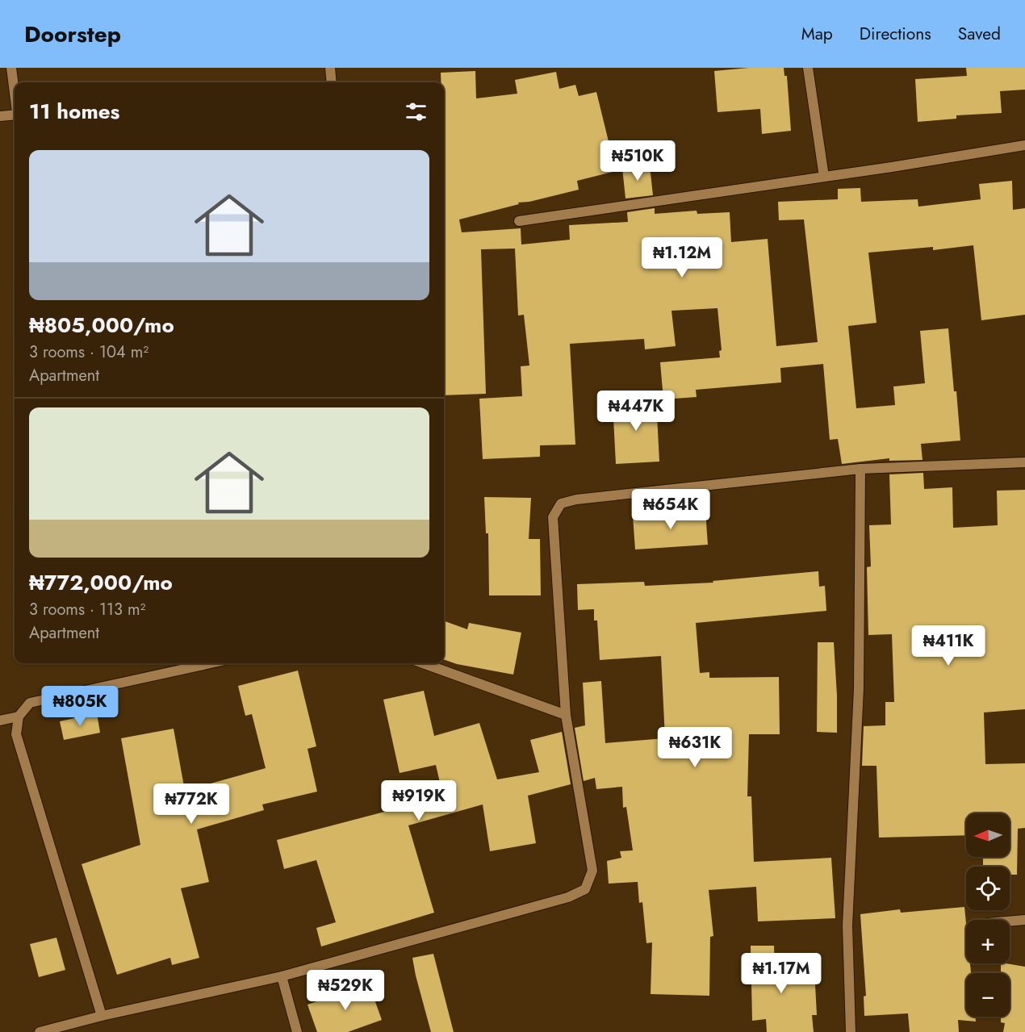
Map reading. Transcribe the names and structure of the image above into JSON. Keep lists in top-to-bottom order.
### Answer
{
  "north": "left",
  "page": {
    "header": "Doorstep",
    "nav": ["Map", "Directions", "Saved"],
    "heading": "11 homes",
    "price": [
      "₦510K",
      "₦1.12M",
      "₦447K",
      "₦654K",
      "₦411K",
      "₦805K",
      "₦631K",
      "₦919K",
      "₦772K",
      "₦1.17M",
      "₦529K"
    ],
    "list": [
      {
        "name": "₦805,000/mo",
        "note": "3 rooms · 104 m² · Apartment"
      },
      {
        "name": "₦772,000/mo",
        "note": "3 rooms · 113 m² · Apartment"
      }
    ],
    "map_buttons": ["+", "−"]
  }
}
